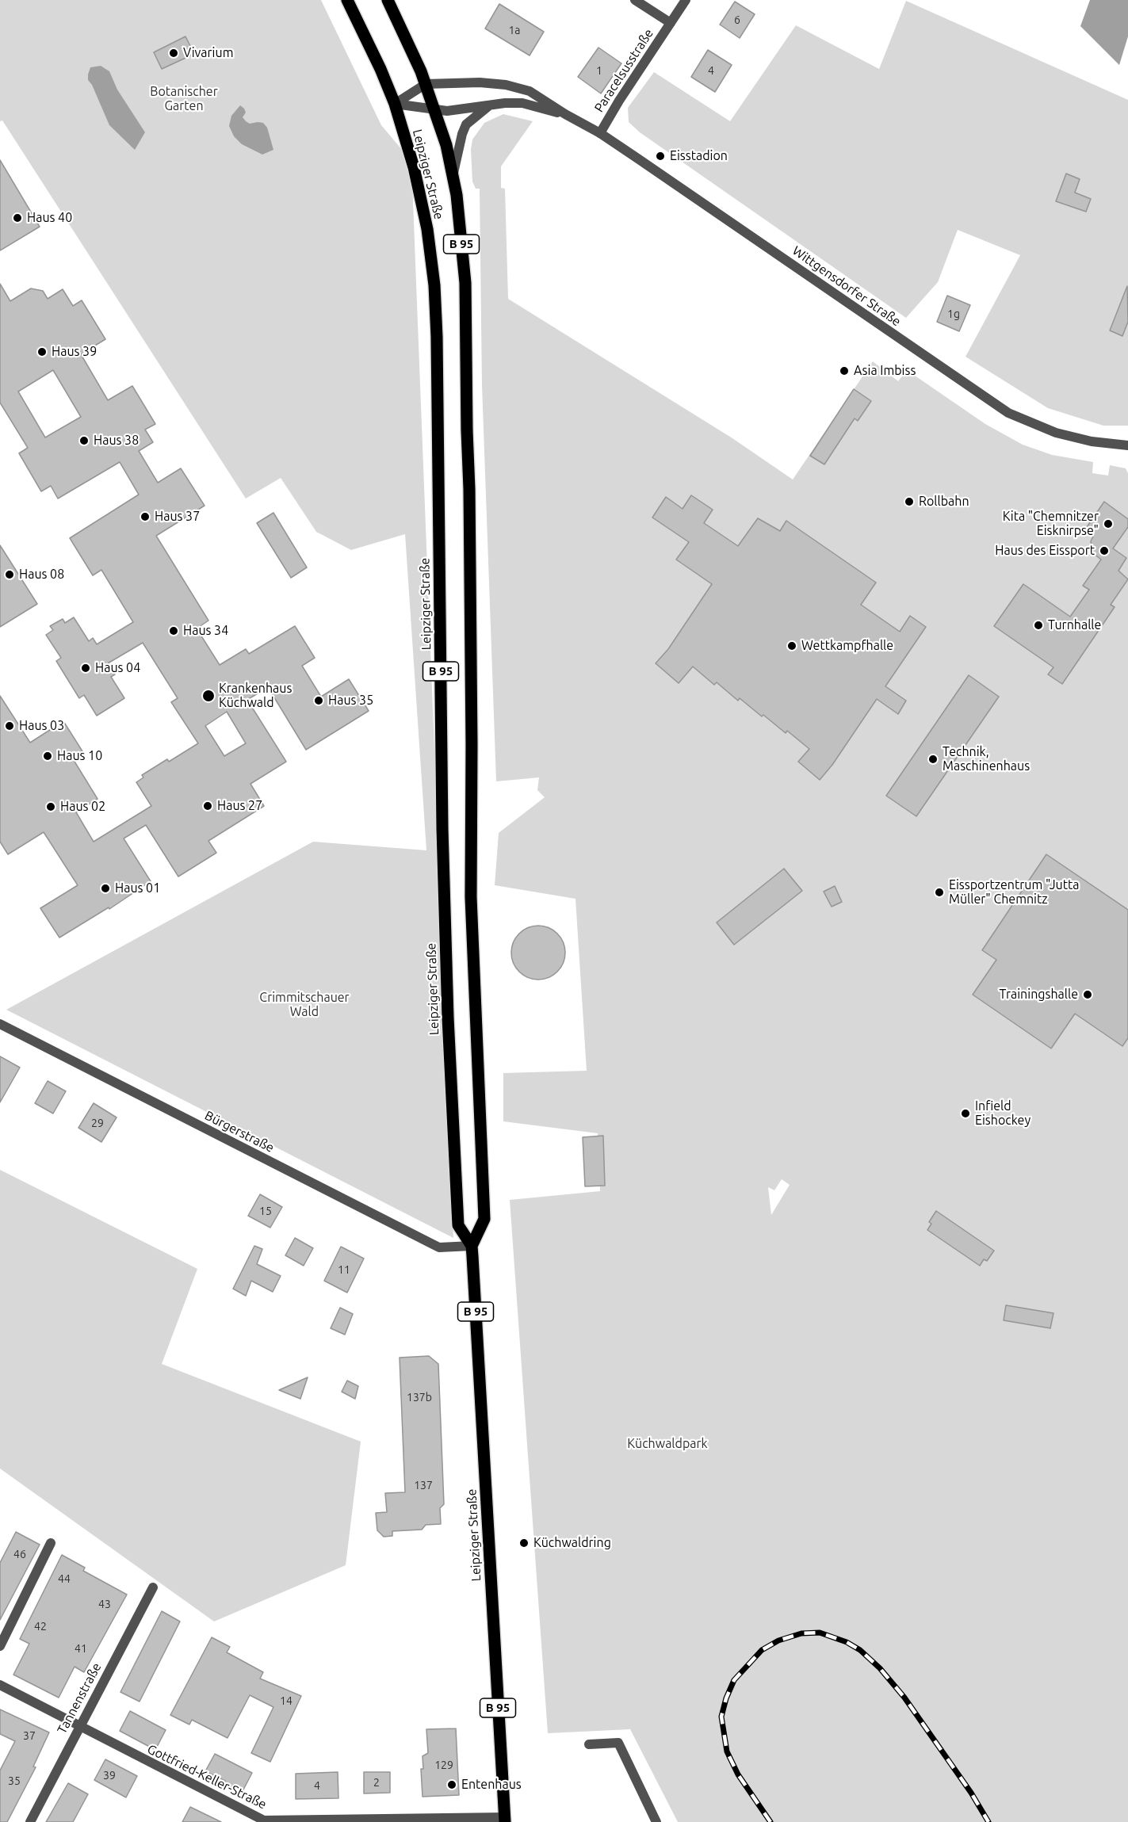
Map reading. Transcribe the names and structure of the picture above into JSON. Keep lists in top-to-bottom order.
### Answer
{
  "streets": {
    "main road": ["Leipziger Straße", "B 95"],
    "street": [
      "Paracelsusstraße",
      "Wittgensdorfer Straße",
      "Bürgerstraße",
      "Tannenstraße",
      "Gottfried-Keller-Straße"
    ]
  },
  "crossings": [
    ["Paracelsusstraße", "Wittgensdorfer Straße"],
    ["Leipziger Straße", "Wittgensdorfer Straße"],
    ["Leipziger Straße", "Bürgerstraße"],
    ["Leipziger Straße", "Gottfried-Keller-Straße"],
    ["Tannenstraße", "Gottfried-Keller-Straße"]
  ],
  "parks": ["Botanischer Garten", "Crimmitschauer Wald", "Küchwaldpark"],
  "places": [
    "Vivarium",
    "Eisstadion",
    "Haus 40",
    "Haus 39",
    "Asia Imbiss",
    "Haus 38",
    "Rollbahn",
    "Haus 37",
    "Kita \"Chemnitzer Eisknirpse\"",
    "Haus des Eissport",
    "Haus 08",
    "Turnhalle",
    "Haus 34",
    "Wettkampfhalle",
    "Haus 04",
    "Krankenhaus Küchwald",
    "Haus 35",
    "Haus 03",
    "Haus 10",
    "Technik, Maschinenhaus",
    "Haus 27",
    "Haus 02",
    "Haus 01",
    "Eissportzentrum \"Jutta Müller\" Chemnitz",
    "Trainingshalle",
    "Infield Eishockey",
    "Küchwaldring",
    "Entenhaus"
  ],
  "house_numbers": [
    "6",
    "1a",
    "1",
    "4",
    "1g",
    "29",
    "15",
    "11",
    "137b",
    "137",
    "46",
    "44",
    "43",
    "42",
    "41",
    "14",
    "37",
    "129",
    "39",
    "35",
    "2",
    "4"
  ]
}
